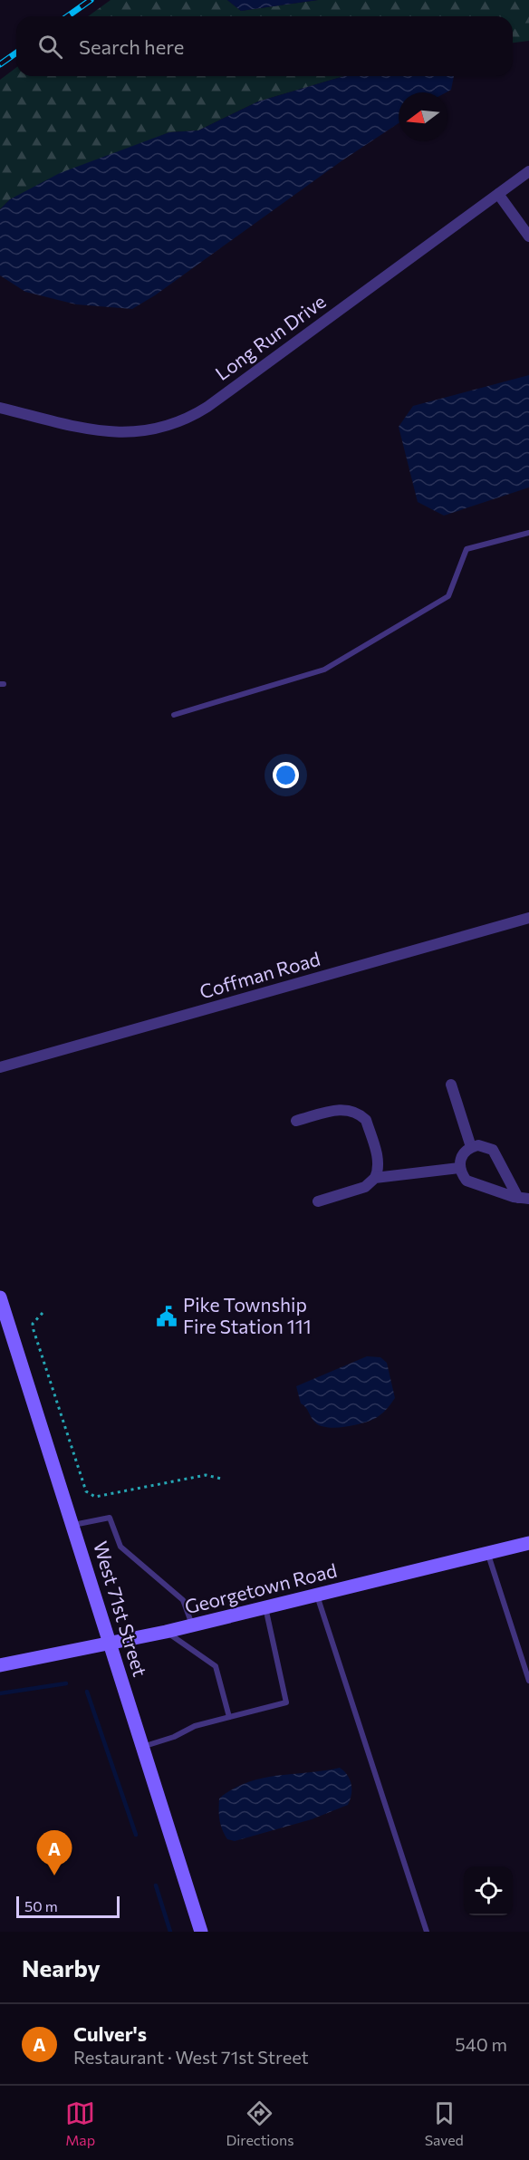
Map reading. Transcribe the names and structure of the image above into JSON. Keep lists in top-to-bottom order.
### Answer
{
  "streets": {
    "main road": ["Georgetown Road", "West 71st Street"],
    "street": ["Long Run Drive", "Coffman Road"]
  },
  "crossings": [
    ["Georgetown Road", "West 71st Street"]
  ],
  "places": {
    "public building": ["Pike Township Fire Station 111"]
  },
  "scale_bar": "50 m",
  "north": "left",
  "page": {
    "search": "Search here",
    "pins": "A",
    "scale": "50 m",
    "heading": "Nearby",
    "list": [
      {
        "mark": "A",
        "name": "Culver's",
        "note": "Restaurant · West 71st Street",
        "value": "540 m"
      }
    ],
    "nav": ["Map", "Directions", "Saved"]
  }
}
